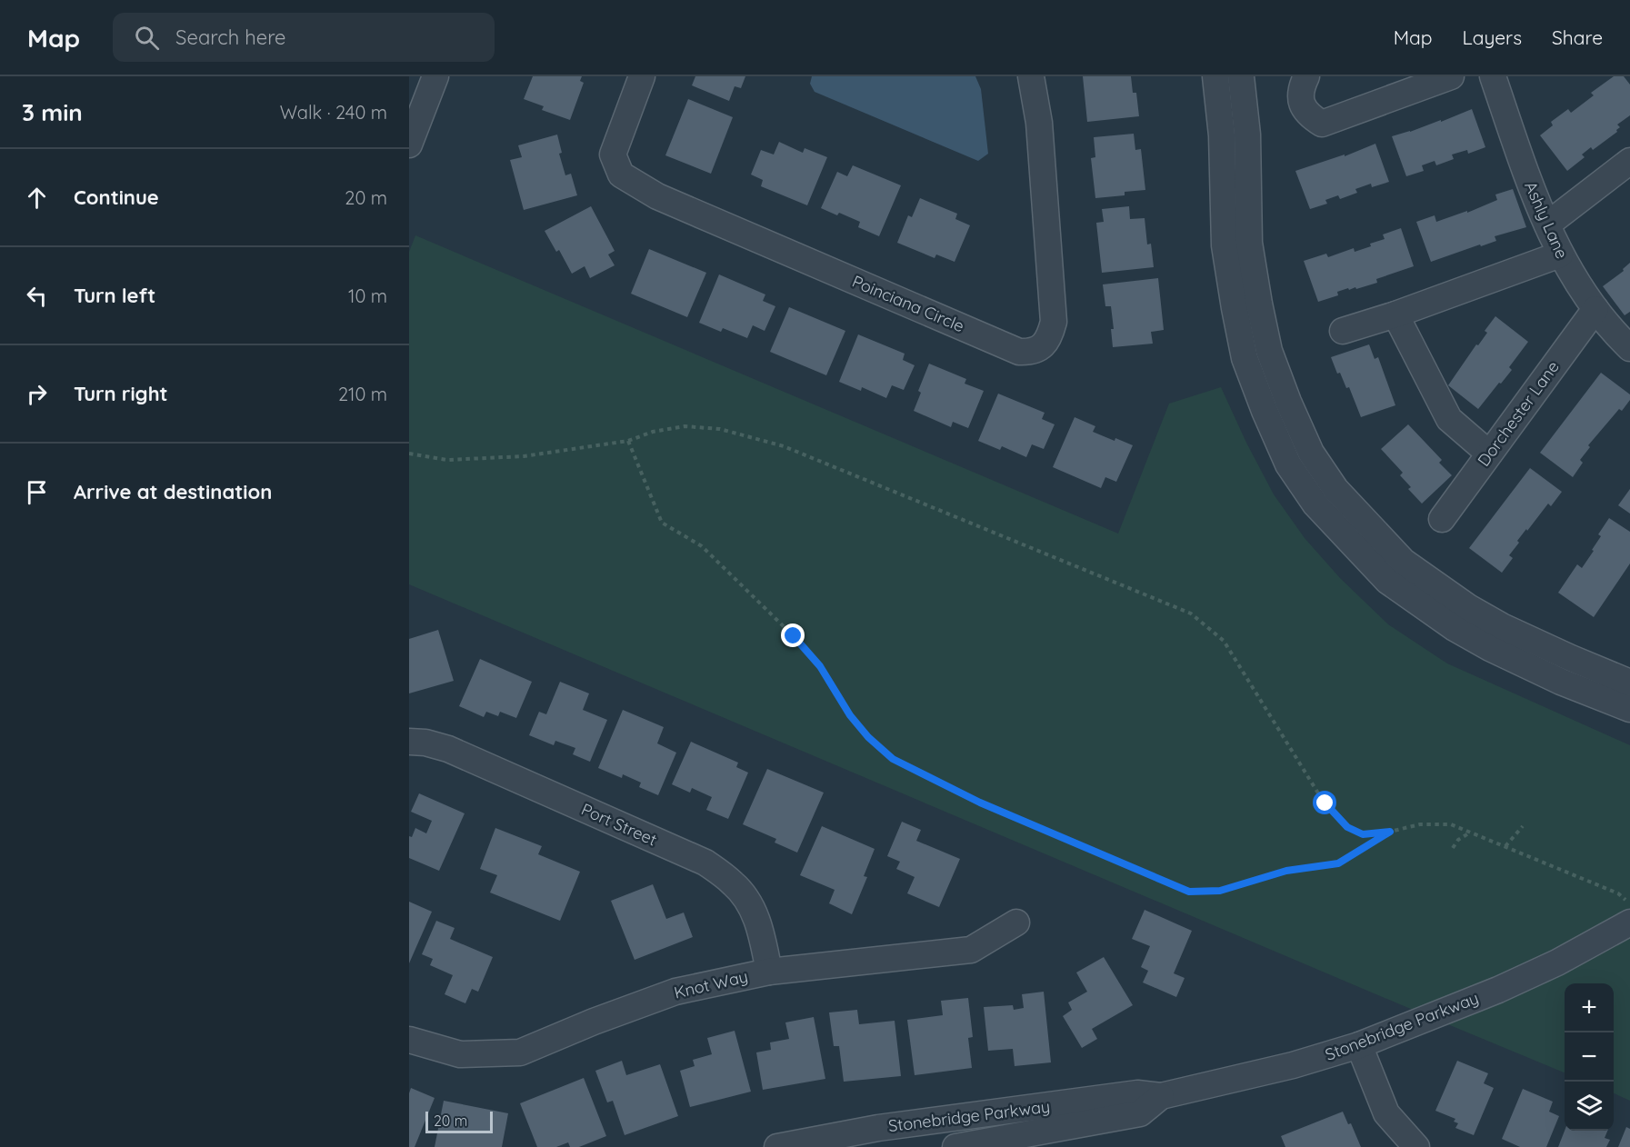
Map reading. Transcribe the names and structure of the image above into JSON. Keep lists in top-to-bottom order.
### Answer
{
  "streets": {
    "street": [
      "Ashly Lane",
      "Poinciana Circle",
      "Dorchester Lane",
      "Port Street",
      "Knot Way",
      "Stonebridge Parkway"
    ]
  },
  "crossings": [
    ["Ashly Lane", "Dorchester Lane"],
    ["Port Street", "Knot Way"]
  ],
  "scale_bar": "20 m",
  "page": {
    "header": "Map",
    "search": "Search here",
    "nav": ["Map", "Layers", "Share"],
    "heading": ["3 min", "Walk · 240 m"],
    "list": [
      ["Continue", "20 m"],
      ["Turn left", "10 m"],
      ["Turn right", "210 m"],
      "Arrive at destination"
    ],
    "map_buttons": ["+", "−"],
    "scale": "20 m"
  }
}
